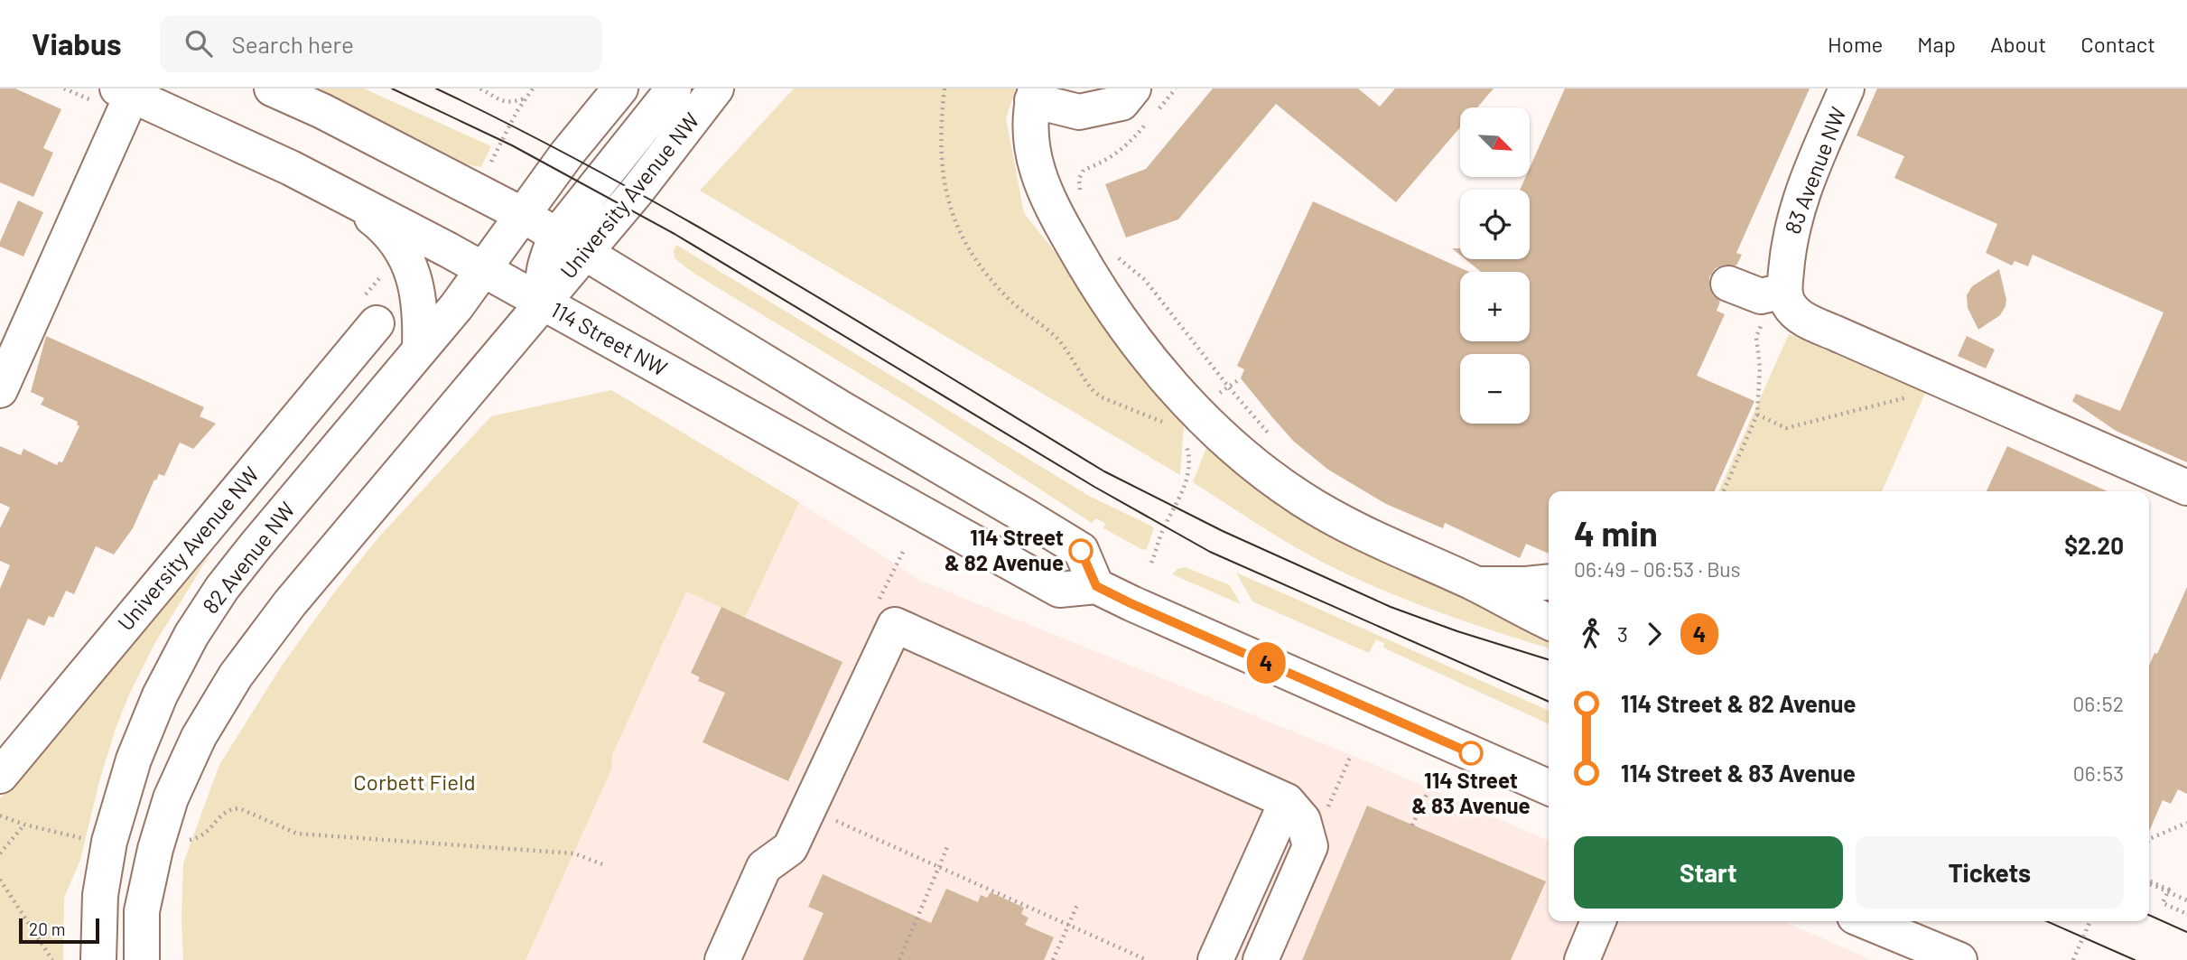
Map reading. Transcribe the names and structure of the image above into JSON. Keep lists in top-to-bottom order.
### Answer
{
  "streets": {
    "main road": [
      "83 Avenue NW",
      "University Avenue NW",
      "114 Street NW",
      "82 Avenue NW"
    ]
  },
  "crossings": [
    ["University Avenue NW", "114 Street NW"],
    ["114 Street NW", "82 Avenue NW"]
  ],
  "parks": ["Corbett Field"],
  "places": ["114 Street & 82 Avenue", "114 Street & 83 Avenue"],
  "lines": ["bus line 4"],
  "scale_bar": "20 m",
  "north": "bottom right",
  "page": {
    "header": "Viabus",
    "search": "Search here",
    "nav": [
      "Home",
      "Map",
      "About",
      "Contact"
    ],
    "on_map": "4",
    "map_buttons": ["+", "−"],
    "heading": ["4 min", "06:49 – 06:53 · Bus", "$2.20"],
    "legs": ["3", "4"],
    "list": [
      {
        "name": "114 Street & 82 Avenue",
        "value": "06:52"
      },
      {
        "name": "114 Street & 83 Avenue",
        "value": "06:53"
      }
    ],
    "buttons": ["Start", "Tickets"],
    "scale": "20 m"
  }
}
